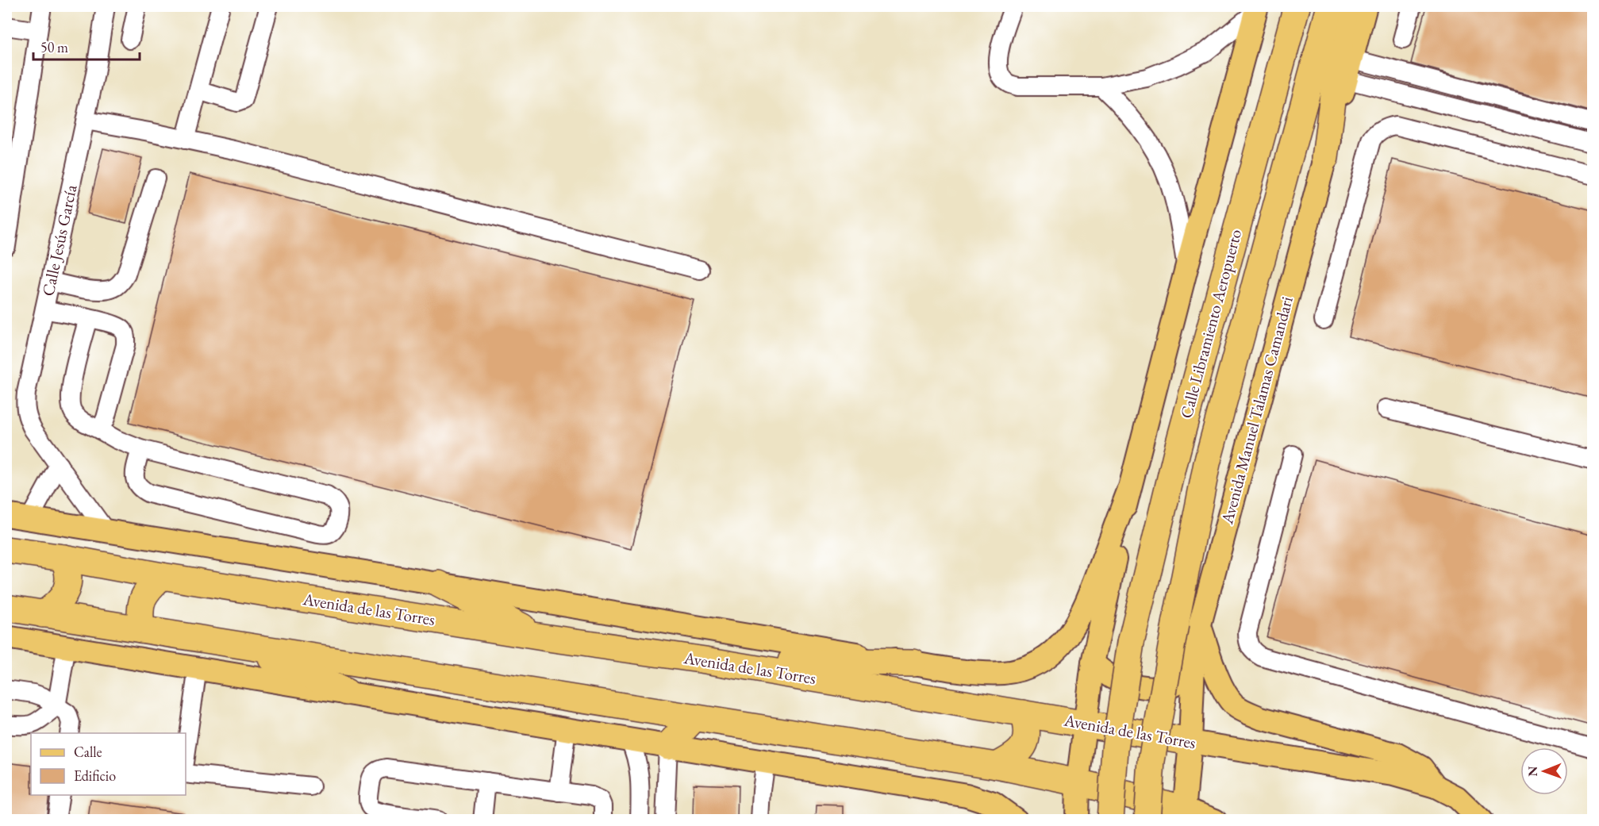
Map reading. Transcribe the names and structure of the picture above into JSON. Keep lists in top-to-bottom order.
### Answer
{
  "streets": {
    "highway": ["Calle Libramiento Aeropuerto", "Avenida de las Torres"],
    "main road": ["Avenida Manuel Talamas Camandari"],
    "street": ["Calle Jesús García"]
  },
  "crossings": [
    ["Calle Jesús García", "Avenida de las Torres"],
    ["Calle Libramiento Aeropuerto", "Avenida Manuel Talamas Camandari"],
    ["Avenida Manuel Talamas Camandari", "Avenida de las Torres"]
  ],
  "legend": ["Calle", "Edificio"],
  "scale_bar": "50 m",
  "north": "left"
}
